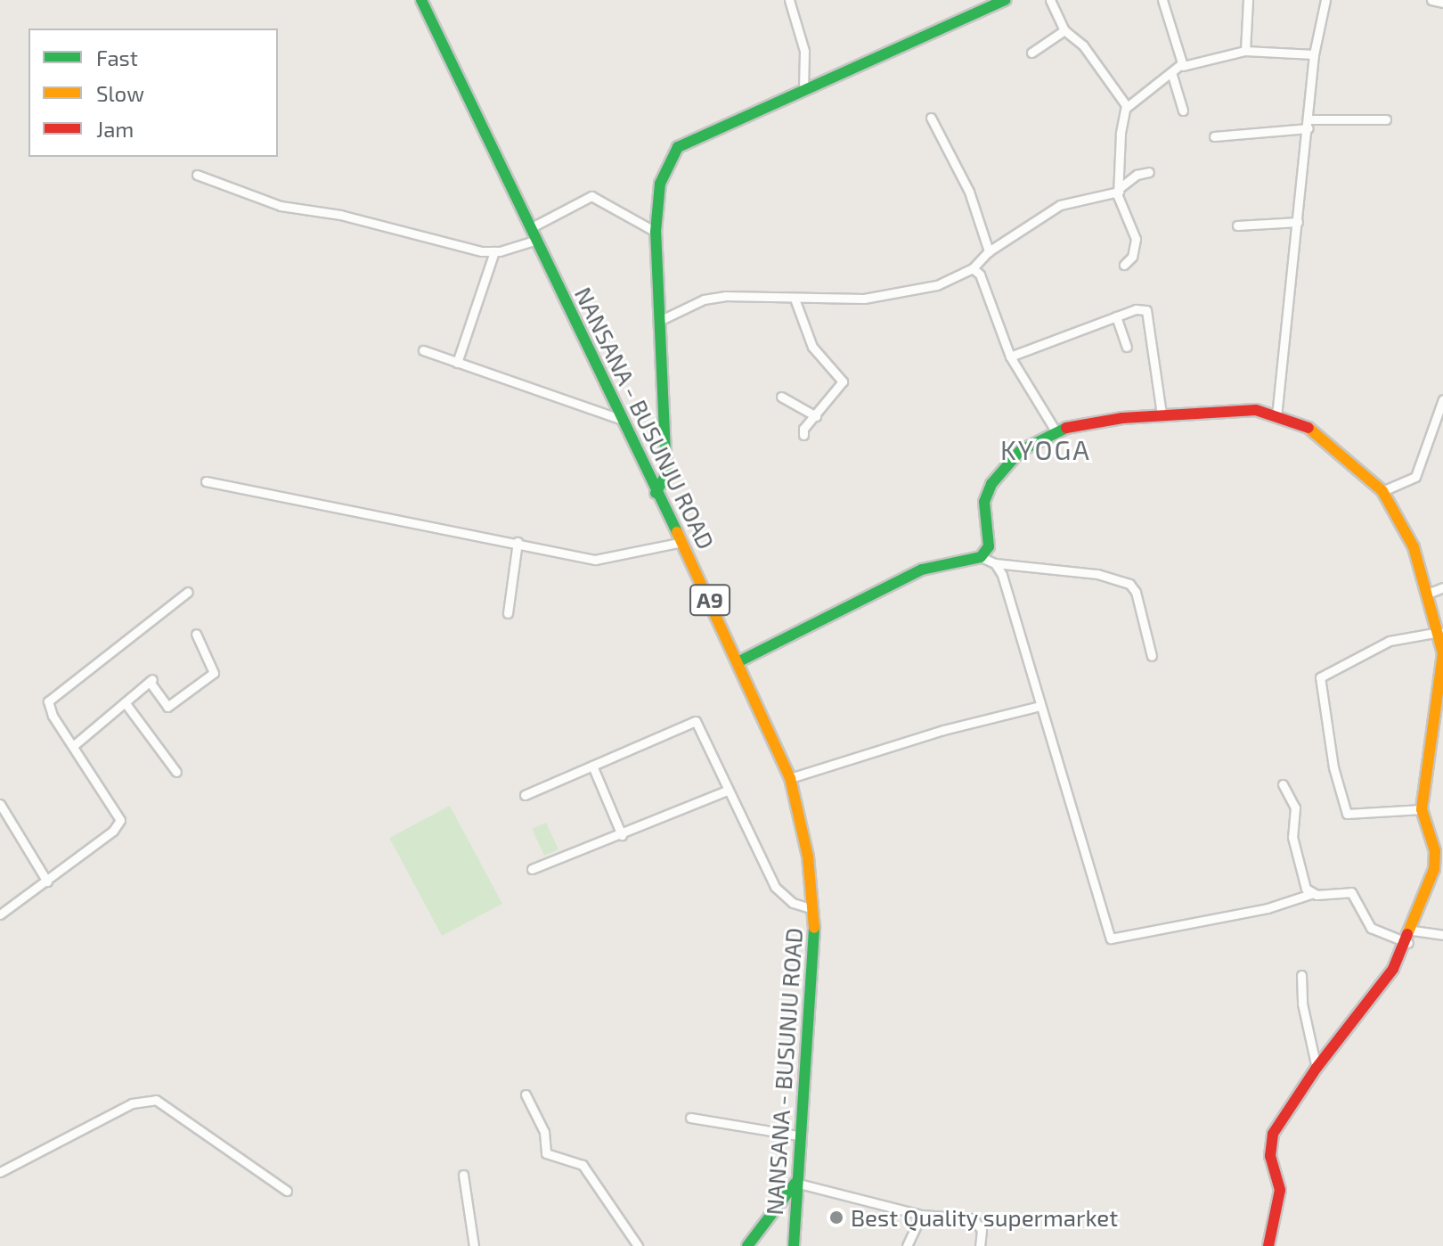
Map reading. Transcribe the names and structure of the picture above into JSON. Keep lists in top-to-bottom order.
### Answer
{
  "streets": {
    "street": ["NANSANA - BUSUNJU ROAD", "A9"]
  },
  "districts": ["KYOGA"],
  "places": ["Best Quality supermarket"],
  "legend": ["Fast", "Slow", "Jam"]
}
